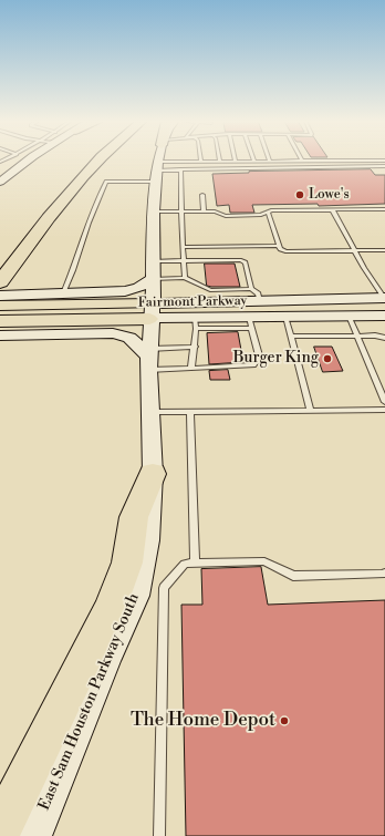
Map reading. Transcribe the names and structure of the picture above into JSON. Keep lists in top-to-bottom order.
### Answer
{
  "streets": {
    "main road": ["Fairmont Parkway", "East Sam Houston Parkway South"]
  },
  "crossings": [
    ["Fairmont Parkway", "East Sam Houston Parkway South"]
  ],
  "places": ["Lowe's", "Burger King", "The Home Depot"]
}
